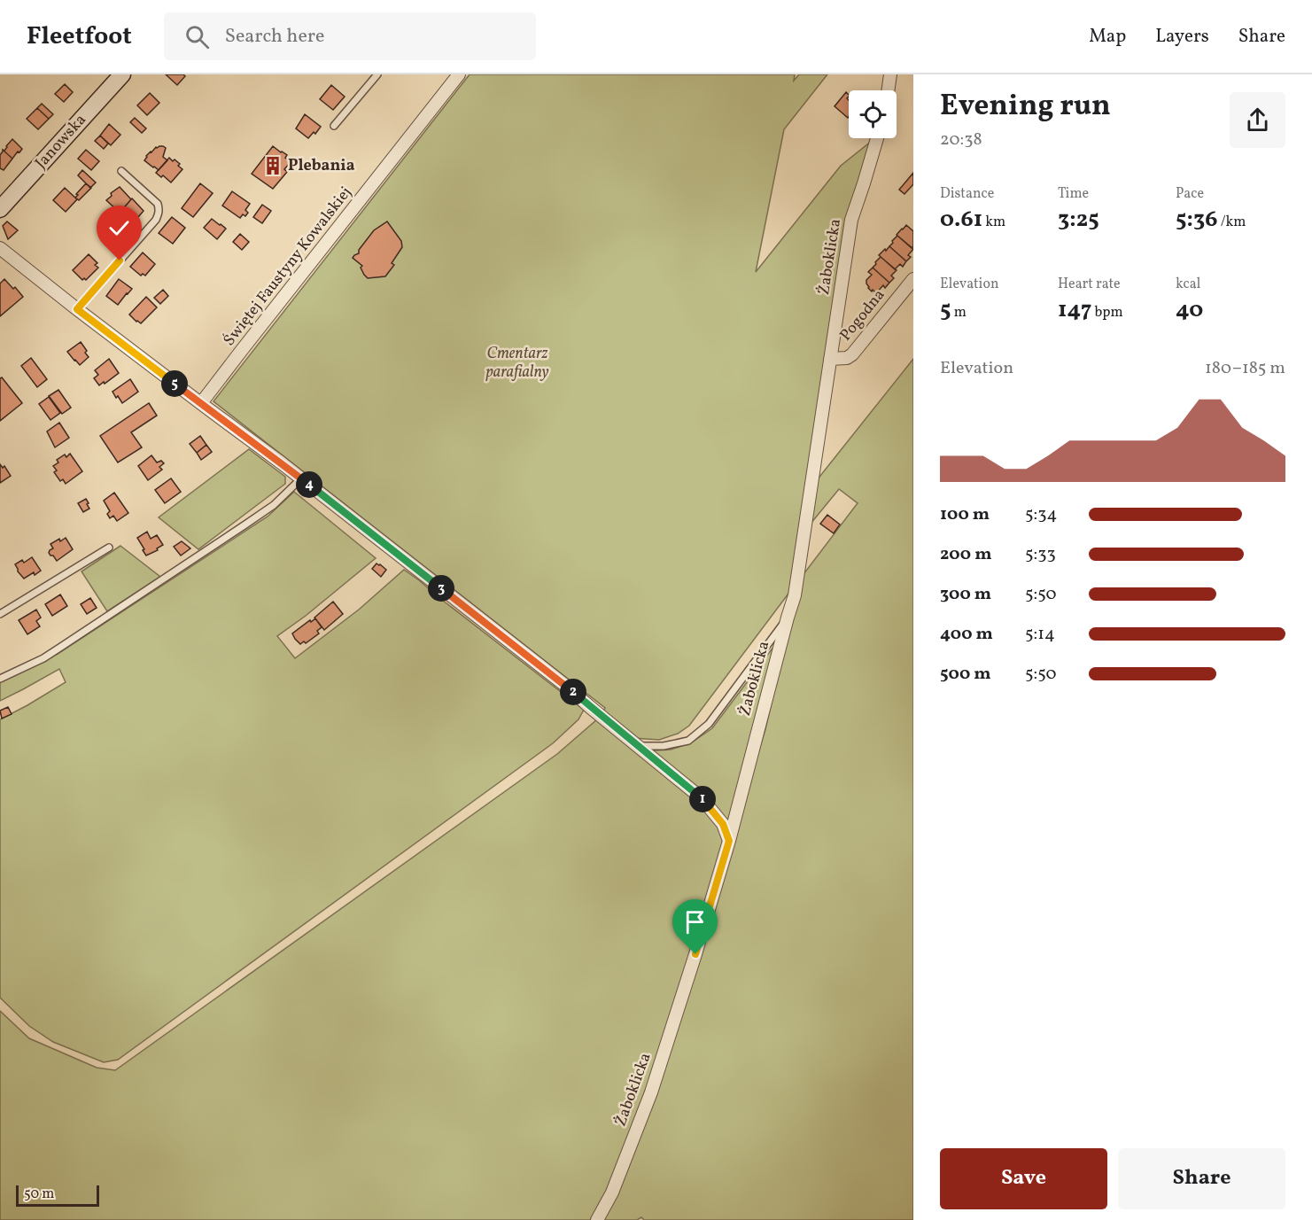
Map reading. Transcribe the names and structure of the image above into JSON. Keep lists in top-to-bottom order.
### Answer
{
  "streets": {
    "main road": ["Janowska"],
    "street": ["Żaboklicka", "Świętej Faustyny Kowalskiej", "Pogodna"]
  },
  "crossings": [
    ["Żaboklicka", "Pogodna"]
  ],
  "parks": ["Cmentarz parafialny"],
  "places": {
    "building": ["Plebania"]
  },
  "scale_bar": "50 m",
  "page": {
    "header": "Fleetfoot",
    "search": "Search here",
    "nav": ["Map", "Layers", "Share"],
    "heading": ["Evening run", "20:38"],
    "stats": [
      ["Distance", "0.61 km"],
      ["Time", "3:25"],
      ["Pace", "5:36 /km"],
      ["Elevation", "5 m"],
      ["Heart rate", "147 bpm"],
      ["kcal", "40"]
    ],
    "chart": ["Elevation", "180–185 m"],
    "pins": [
      "5",
      "4",
      "3",
      "2",
      "1"
    ],
    "list": [
      {
        "name": "100 m",
        "note": "5:34"
      },
      {
        "name": "200 m",
        "note": "5:33"
      },
      {
        "name": "300 m",
        "note": "5:50"
      },
      {
        "name": "400 m",
        "note": "5:14"
      },
      {
        "name": "500 m",
        "note": "5:50"
      }
    ],
    "buttons": ["Save", "Share"],
    "scale": "50 m"
  }
}
